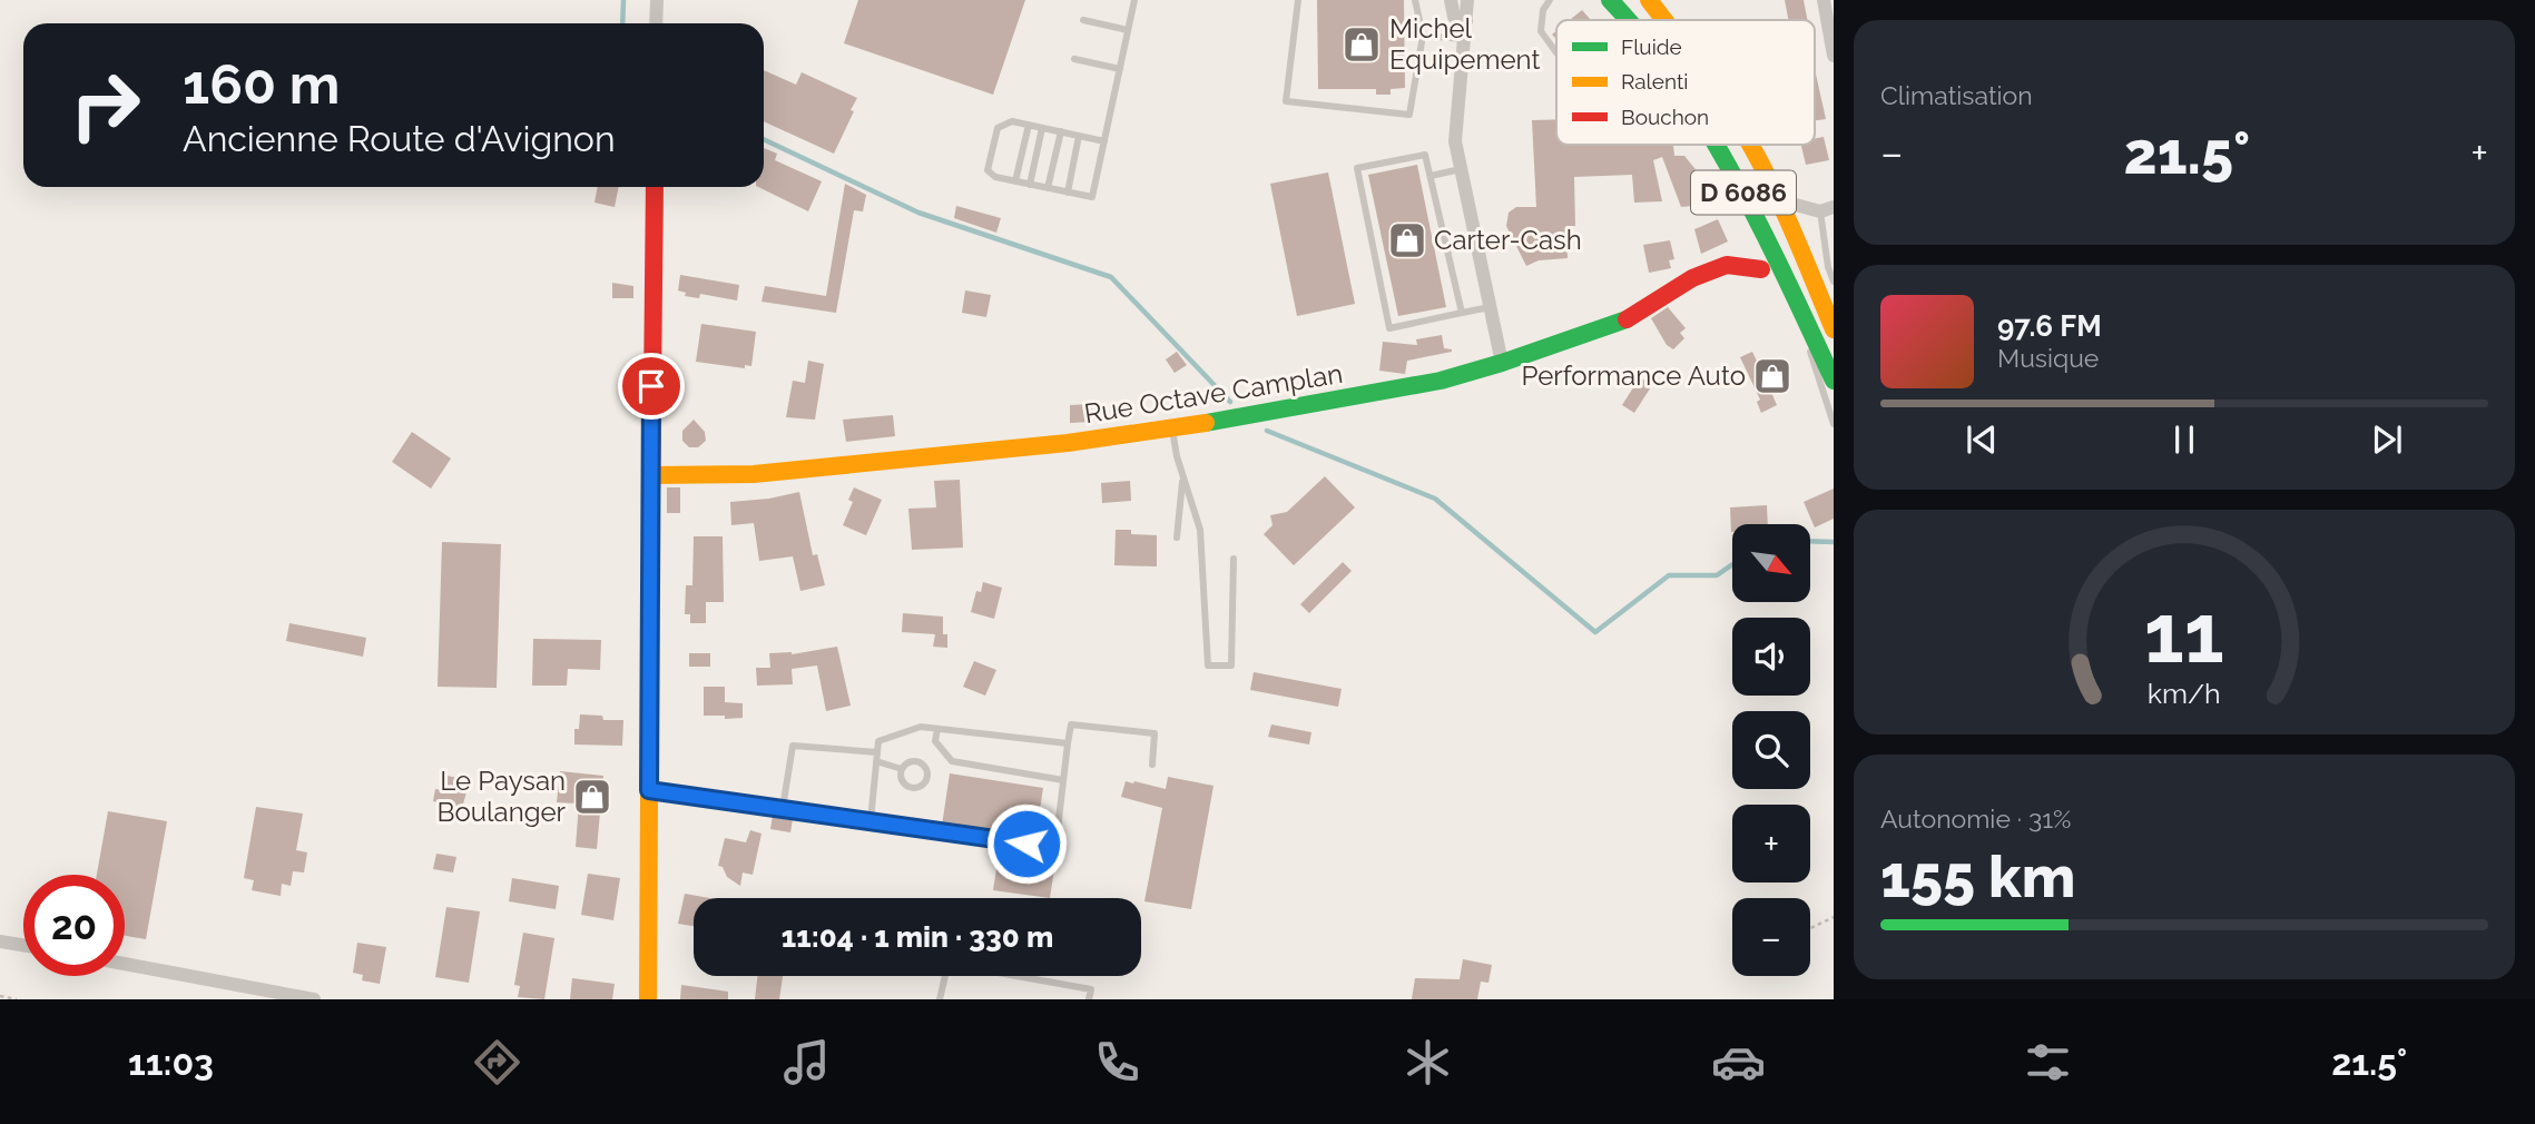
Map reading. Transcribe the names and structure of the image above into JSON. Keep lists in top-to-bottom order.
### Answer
{
  "streets": {
    "street": ["D 6086", "Rue Octave Camplan"]
  },
  "places": {
    "shop": [
      "Michel Equipement",
      "Carter-Cash",
      "Performance Auto",
      "Le Paysan Boulanger"
    ]
  },
  "legend": ["Fluide", "Ralenti", "Bouchon"],
  "north": "bottom right",
  "page": {
    "tile": [
      "Climatisation",
      ["Autonomie · 31%", "155 km"]
    ],
    "turn": ["160 m", "Ancienne Route d'Avignon"],
    "heat": ["−", "21.5°", "+"],
    "song": ["97.6 FM", "Musique"],
    "map_buttons": ["+", "−"],
    "limit": "20",
    "trip": "11:04 · 1 min · 330 m",
    "tabs": ["11:03", "21.5°"],
    "gauge": ["11", "km/h"]
  }
}
